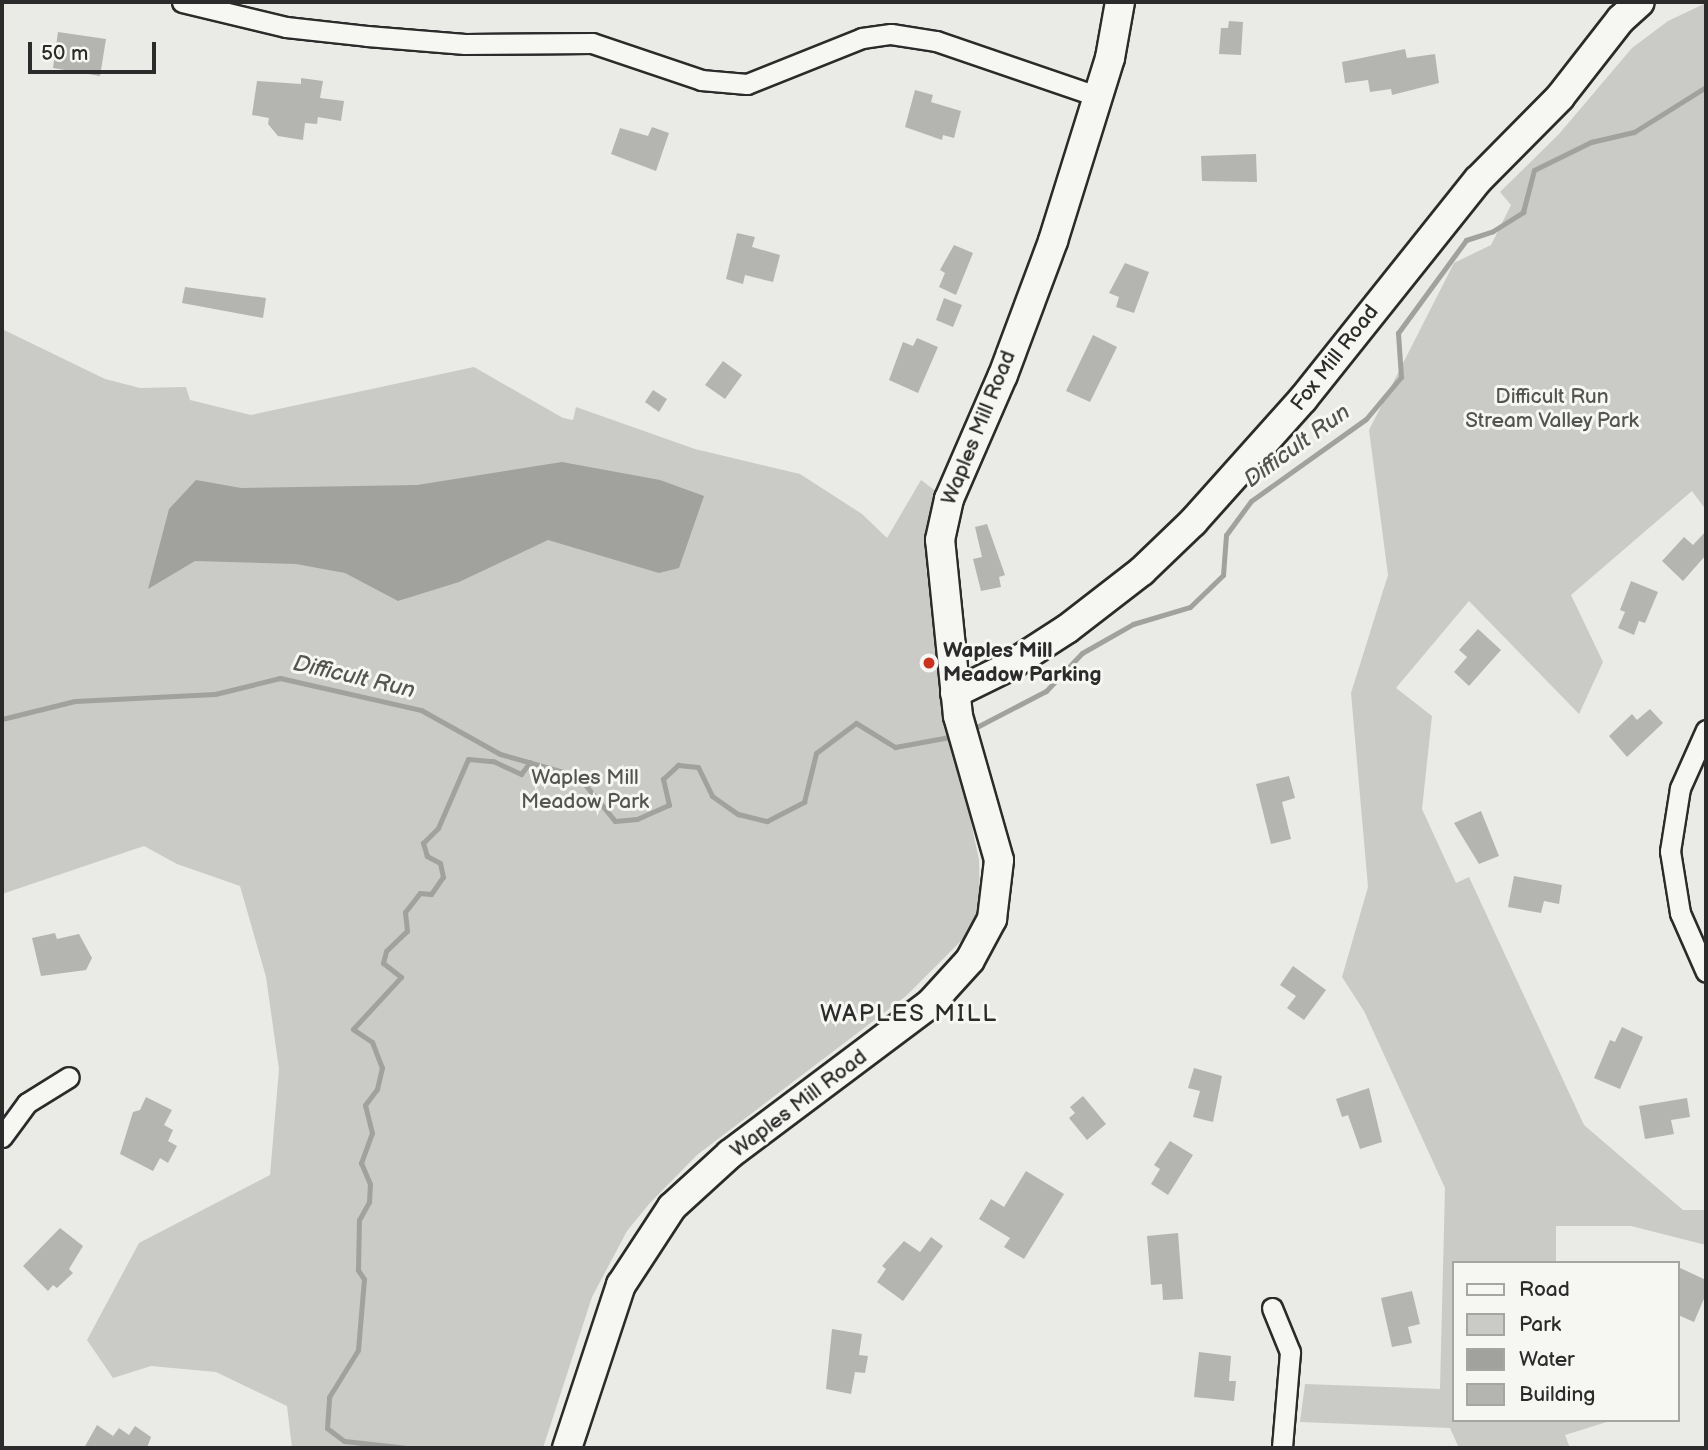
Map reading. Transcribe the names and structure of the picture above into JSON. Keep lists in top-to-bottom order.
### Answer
{
  "streets": {
    "main road": ["Fox Mill Road", "Waples Mill Road"]
  },
  "crossings": [
    ["Fox Mill Road", "Waples Mill Road"]
  ],
  "districts": ["WAPLES MILL"],
  "water": ["Difficult Run"],
  "parks": ["Difficult Run Stream Valley Park", "Waples Mill Meadow Park"],
  "places": ["Waples Mill Meadow Parking"],
  "legend": [
    "Road",
    "Park",
    "Water",
    "Building"
  ],
  "scale_bar": "50 m"
}
